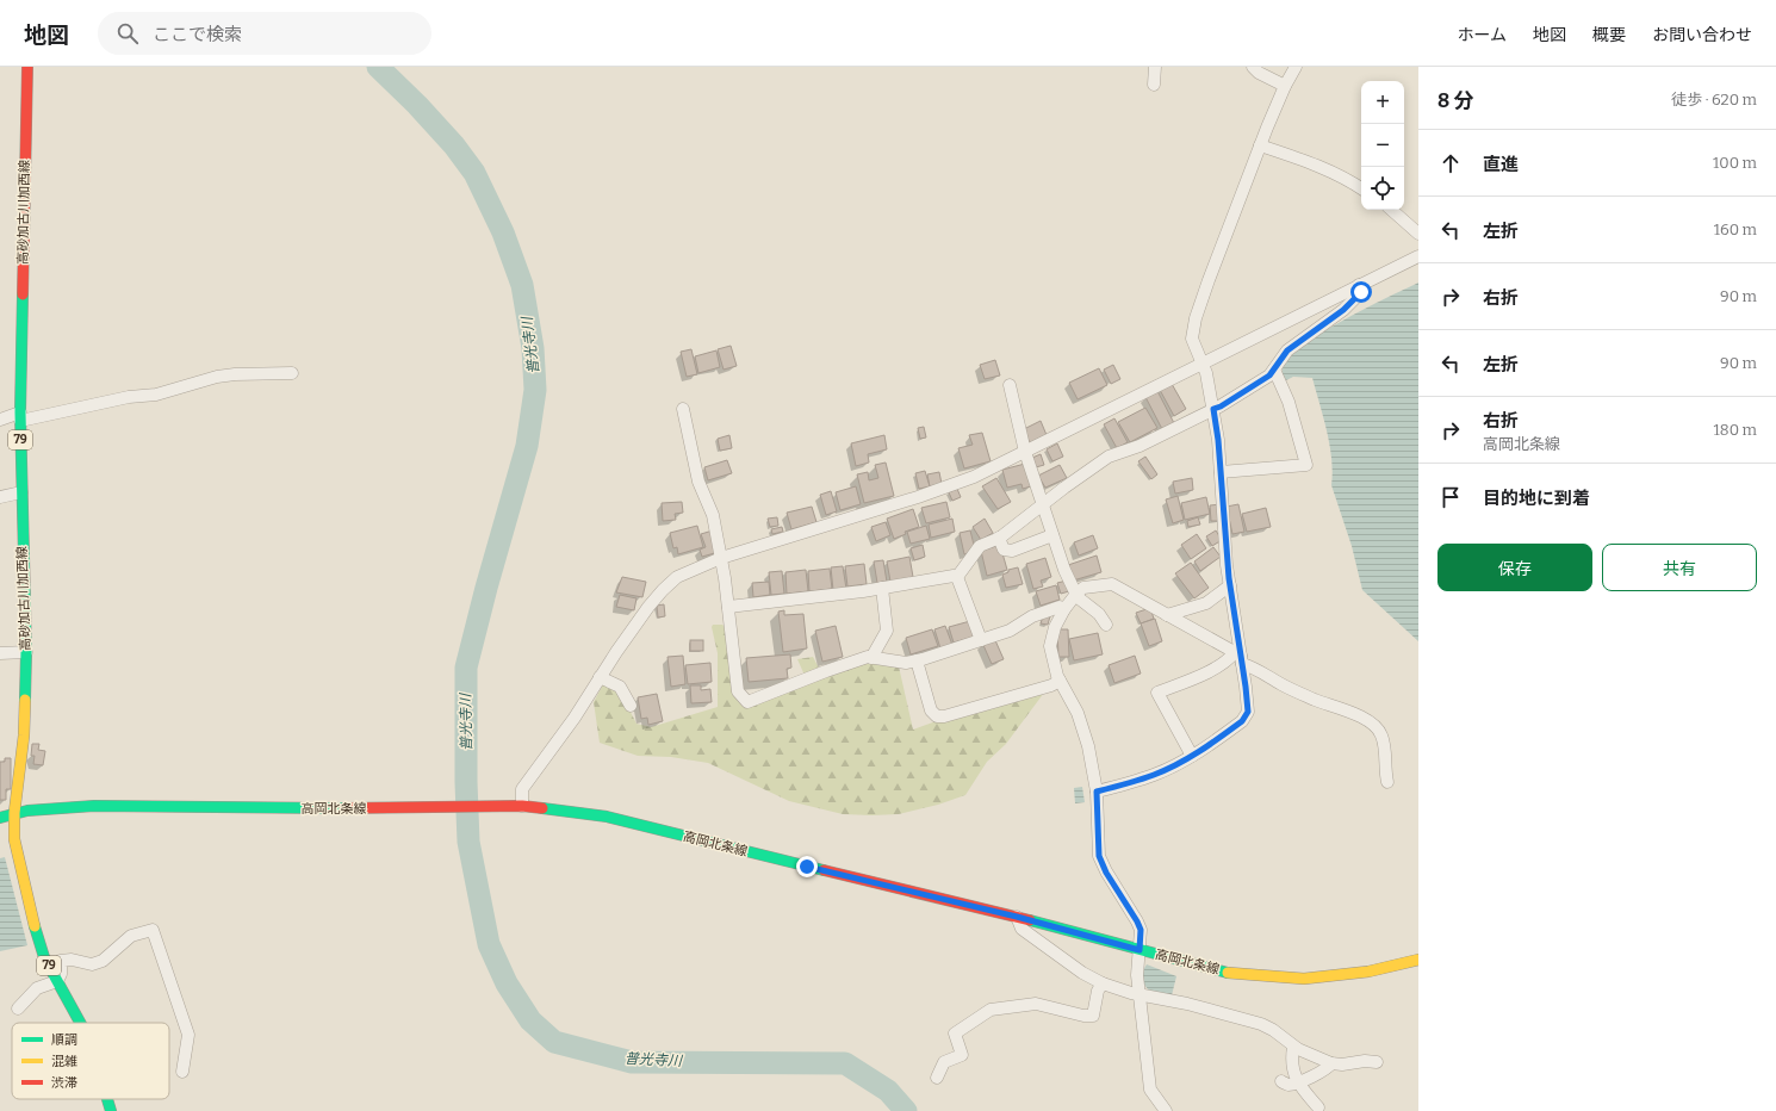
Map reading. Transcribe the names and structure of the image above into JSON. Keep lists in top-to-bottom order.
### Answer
{
  "streets": {
    "main road": ["高砂加古川加西線", "79", "高岡北条線"]
  },
  "crossings": [
    ["高砂加古川加西線", "高岡北条線"]
  ],
  "water": ["普光寺川"],
  "legend": ["順調", "混雑", "渋滞"],
  "page": {
    "header": "地図",
    "search": "ここで検索",
    "nav": [
      "ホーム",
      "地図",
      "概要",
      "お問い合わせ"
    ],
    "heading": ["8 分", "徒歩 · 620 m"],
    "map_buttons": ["+", "−"],
    "list": [
      ["直進", "100 m"],
      ["左折", "160 m"],
      ["右折", "90 m"],
      ["左折", "90 m"],
      ["右折", "高岡北条線", "180 m"],
      "目的地に到着"
    ],
    "buttons": ["保存", "共有"]
  }
}
